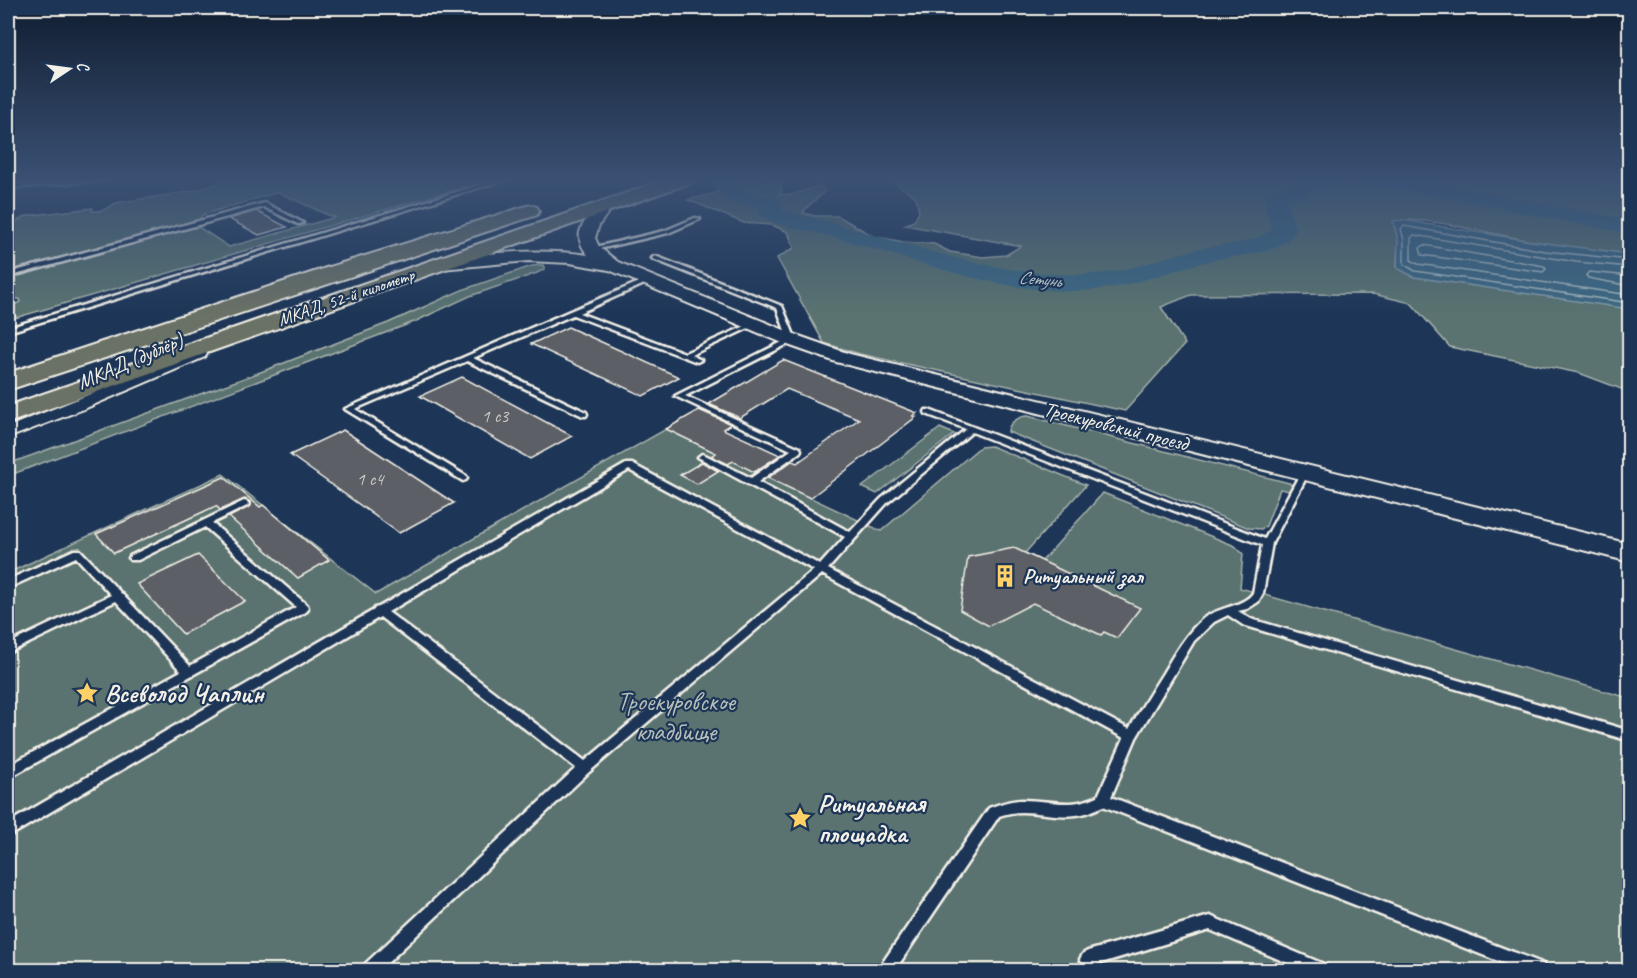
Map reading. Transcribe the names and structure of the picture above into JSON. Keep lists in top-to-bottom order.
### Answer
{
  "streets": {
    "highway": ["МКАД, 52-й километр"],
    "street": ["МКАД (дублёр)", "Троекуровский проезд"]
  },
  "crossings": [
    ["МКАД, 52-й километр", "МКАД (дублёр)"],
    ["МКАД, 52-й километр", "Троекуровский проезд"]
  ],
  "water": ["Сетунь"],
  "parks": ["Троекуровское кладбище"],
  "places": {
    "building": ["Ритуальный зал"],
    "place": ["Всеволод Чаплин", "Ритуальная площадка"]
  },
  "house_numbers": ["1 с3", "1 с4"],
  "north": "right"
}
